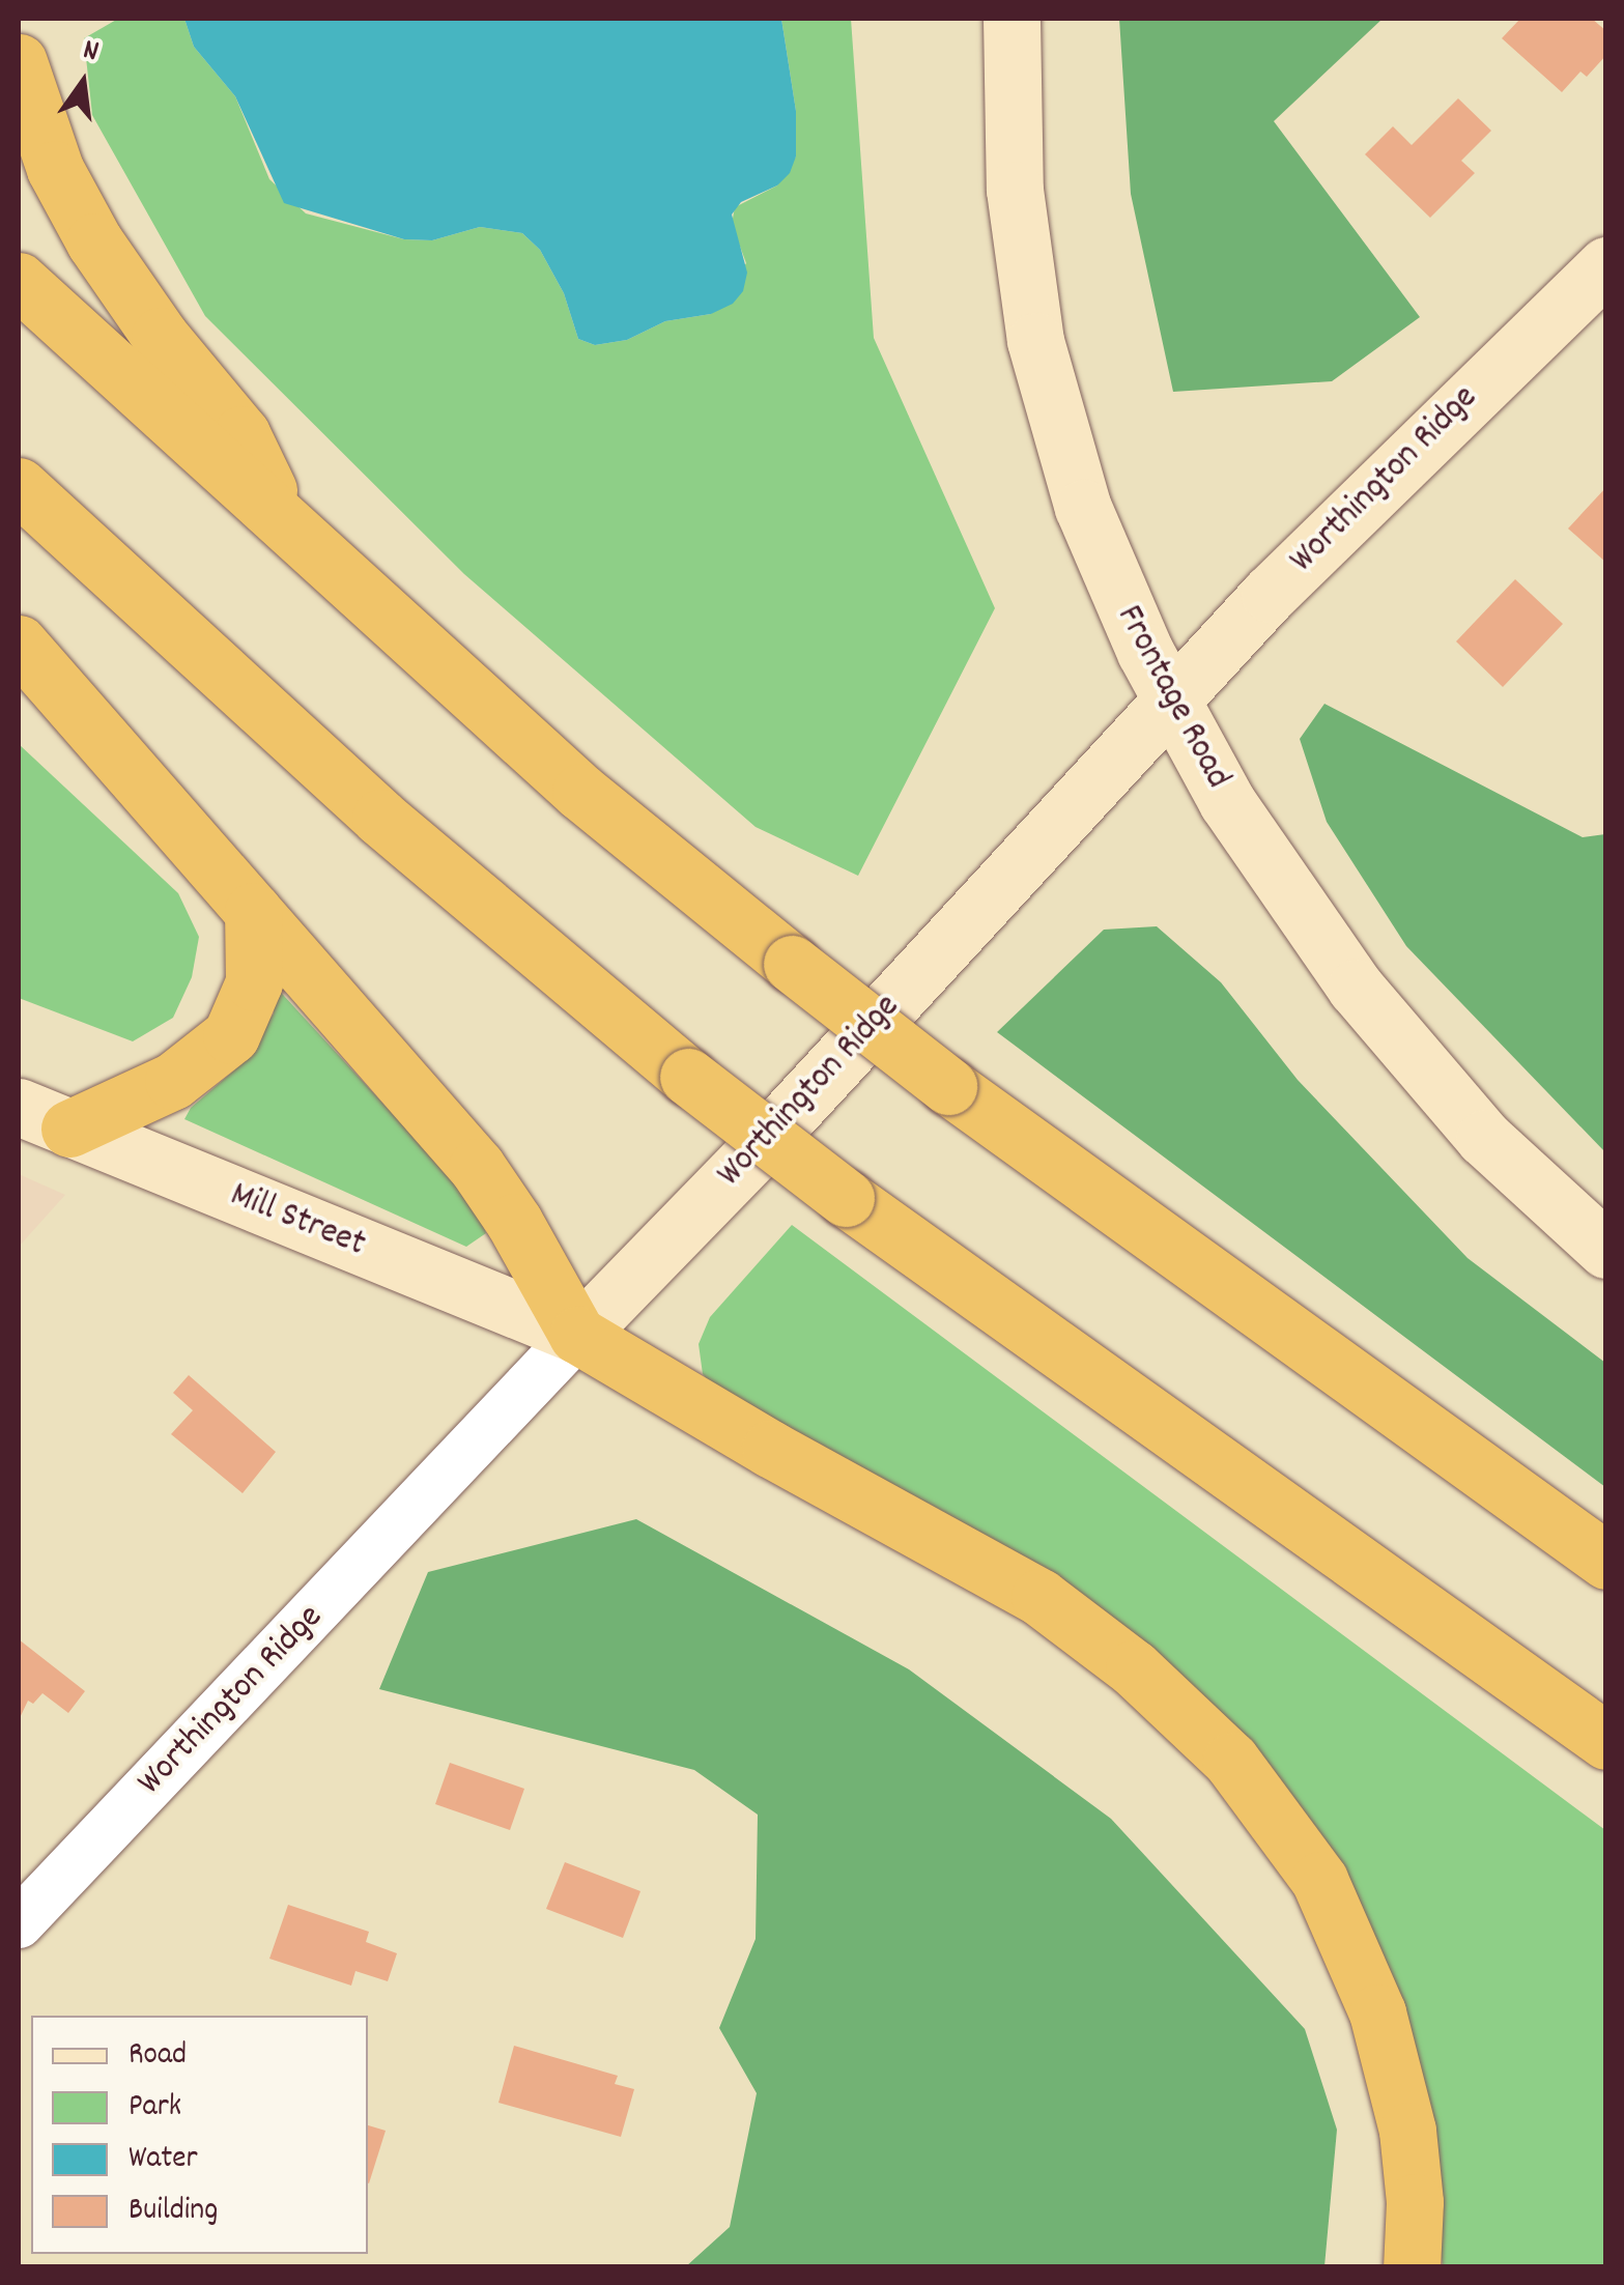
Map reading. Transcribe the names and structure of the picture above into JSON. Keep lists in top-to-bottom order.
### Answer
{
  "streets": {
    "main road": ["Worthington Ridge", "Frontage Road", "Mill Street"]
  },
  "crossings": [
    ["Worthington Ridge", "Frontage Road"],
    ["Worthington Ridge", "Mill Street"]
  ],
  "legend": [
    "Road",
    "Park",
    "Water",
    "Building"
  ],
  "north": "top"
}
